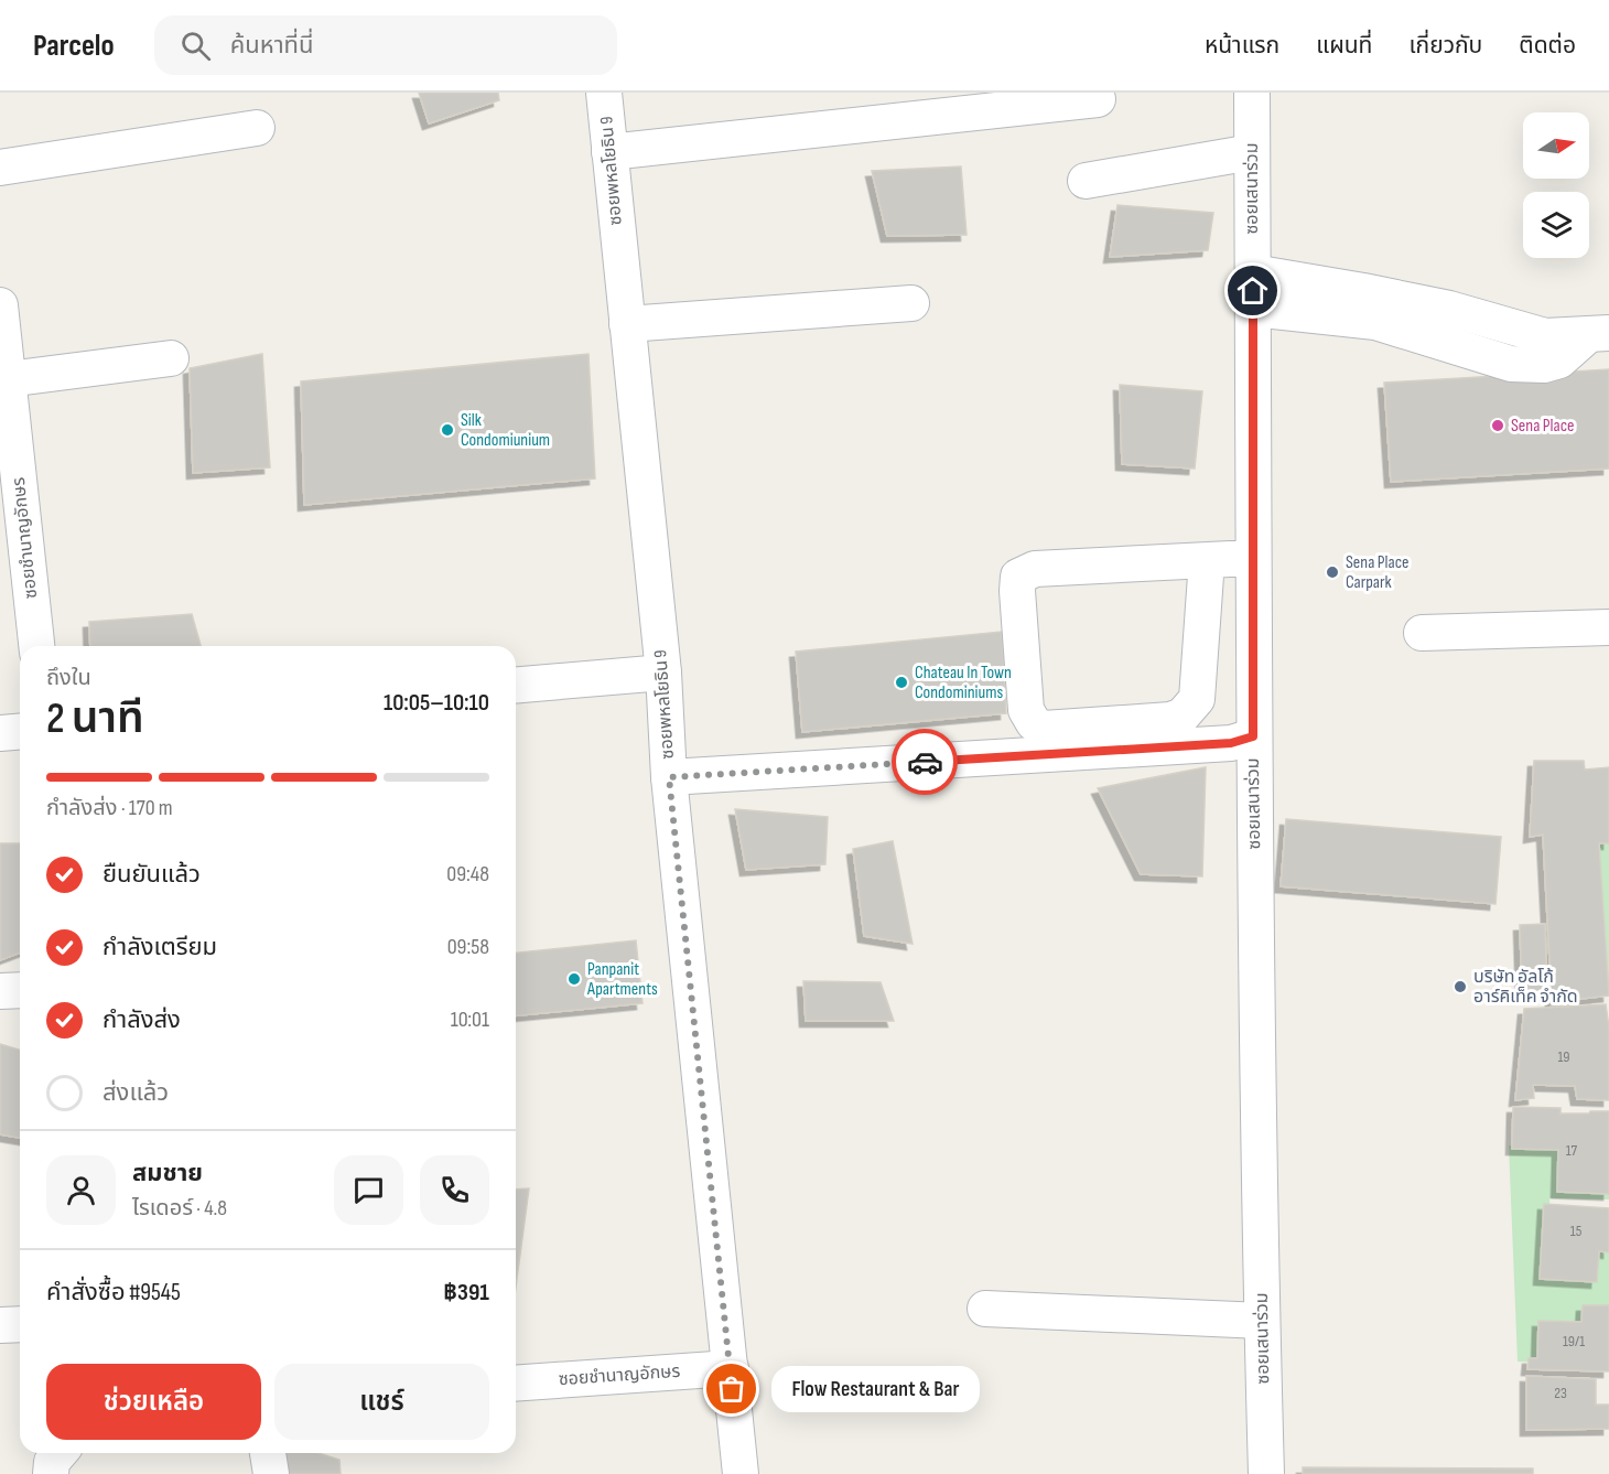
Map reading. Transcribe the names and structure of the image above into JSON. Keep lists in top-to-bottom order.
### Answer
{
  "streets": {
    "street": ["ซอยพหลโยธิน 9", "ซอยเสนาร่วม", "ซอยชำนาญอักษร"]
  },
  "crossings": [
    ["ซอยพหลโยธิน 9", "ซอยชำนาญอักษร"]
  ],
  "places": [
    "Sena Place",
    "Silk Condomiunium",
    "Sena Place Carpark",
    "Chateau In Town Condominiums",
    "Panpanit Apartments",
    "บริษัท อัลโก้ อาร์คิเท็ค จำกัด",
    "Flow Restaurant & Bar"
  ],
  "house_numbers": [
    "19",
    "17",
    "15",
    "19/1",
    "23"
  ],
  "north": "right",
  "page": {
    "header": "Parcelo",
    "search": "ค้นหาที่นี่",
    "nav": [
      "หน้าแรก",
      "แผนที่",
      "เกี่ยวกับ",
      "ติดต่อ"
    ],
    "heading": ["2 นาที", "ถึงใน", "10:05–10:10"],
    "panel": [
      "สมชาย",
      "ไรเดอร์ · 4.8",
      "คำสั่งซื้อ #9545",
      "฿391"
    ],
    "bar": "กำลังส่ง · 170 m",
    "list": [
      ["ยืนยันแล้ว", "09:48"],
      ["กำลังเตรียม", "09:58"],
      ["กำลังส่ง", "10:01"],
      "ส่งแล้ว"
    ],
    "buttons": ["ช่วยเหลือ", "แชร์"],
    "bubble": "Flow Restaurant & Bar"
  }
}
